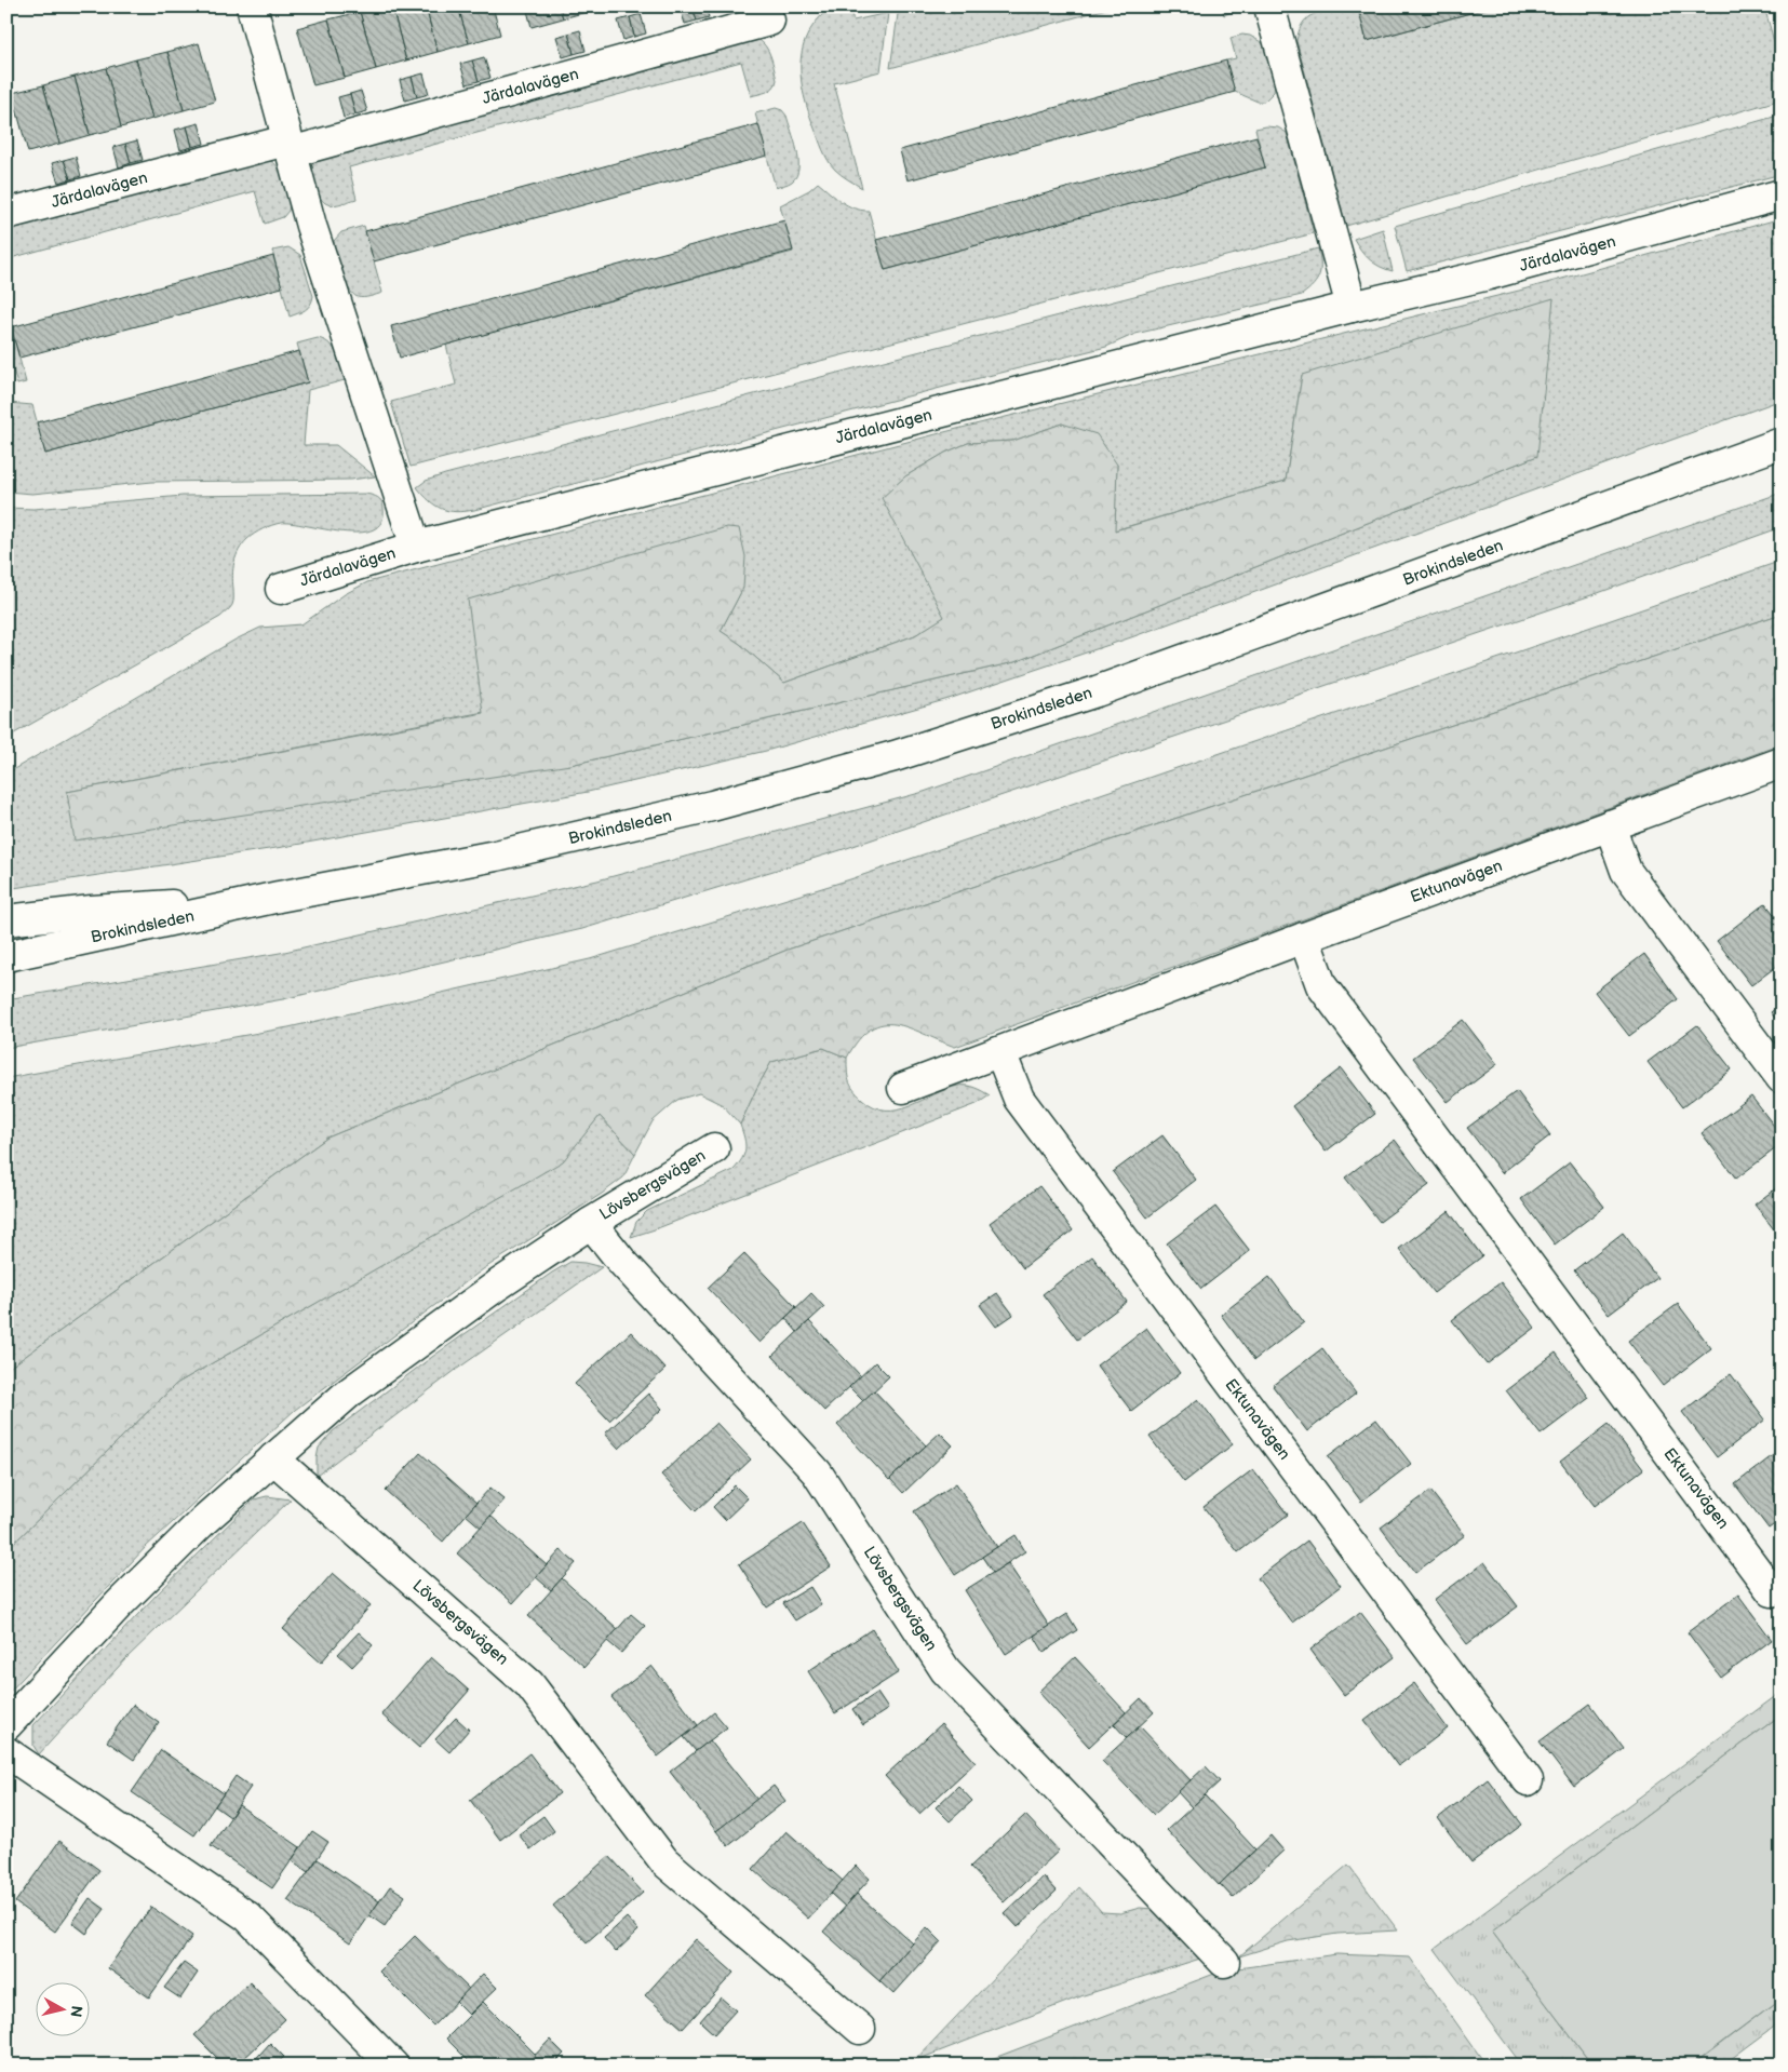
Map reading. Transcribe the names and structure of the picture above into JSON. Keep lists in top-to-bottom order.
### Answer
{
  "streets": {
    "street": [
      "Järdalavägen",
      "Brokindsleden",
      "Ektunavägen",
      "Lövsbergsvägen"
    ]
  },
  "north": "right"
}
